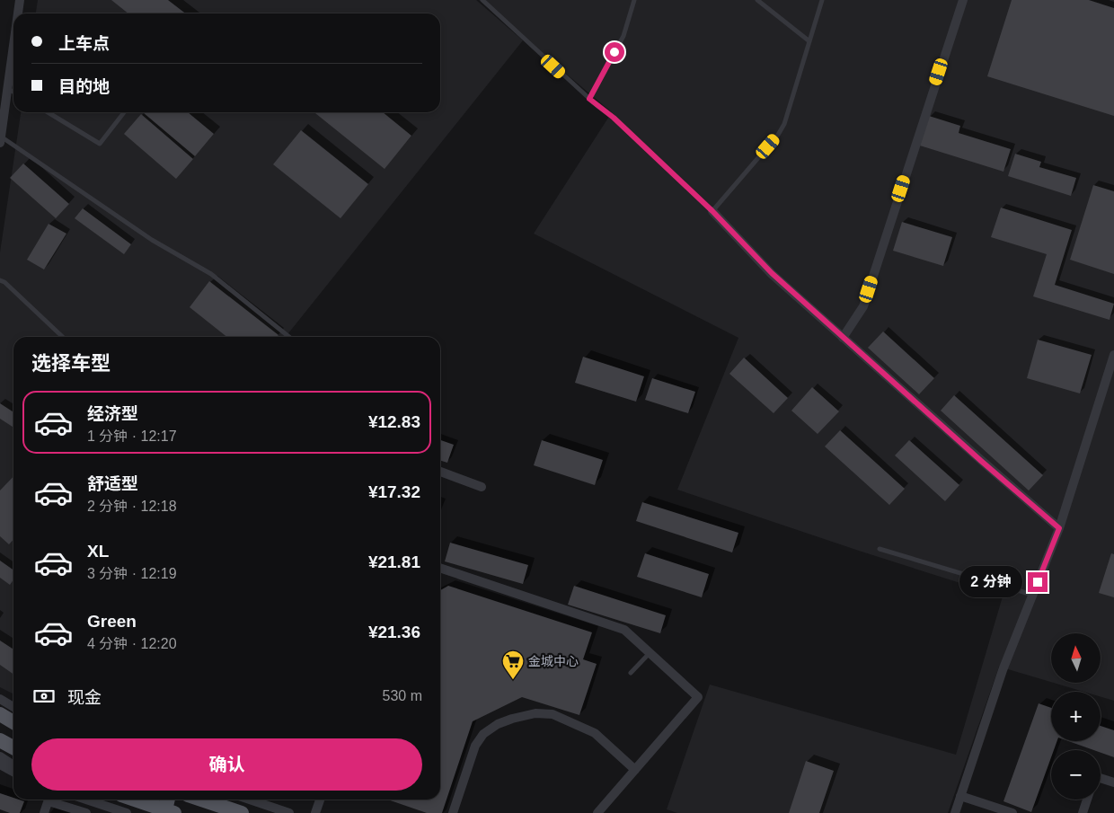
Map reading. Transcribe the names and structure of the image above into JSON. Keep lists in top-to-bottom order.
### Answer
{
  "places": {
    "supermarket": ["金城中心"]
  },
  "north": "top",
  "page": {
    "banner": ["上车点", "目的地"],
    "heading": "选择车型",
    "list": [
      {
        "name": "经济型",
        "note": "1 分钟 · 12:17",
        "value": "¥12.83"
      },
      {
        "name": "舒适型",
        "note": "2 分钟 · 12:18",
        "value": "¥17.32"
      },
      {
        "name": "XL",
        "note": "3 分钟 · 12:19",
        "value": "¥21.81"
      },
      {
        "name": "Green",
        "note": "4 分钟 · 12:20",
        "value": "¥21.36"
      }
    ],
    "bubble": "2 分钟",
    "map_buttons": ["+", "−"],
    "pay": ["现金", "530 m"],
    "buttons": "确认"
  }
}
